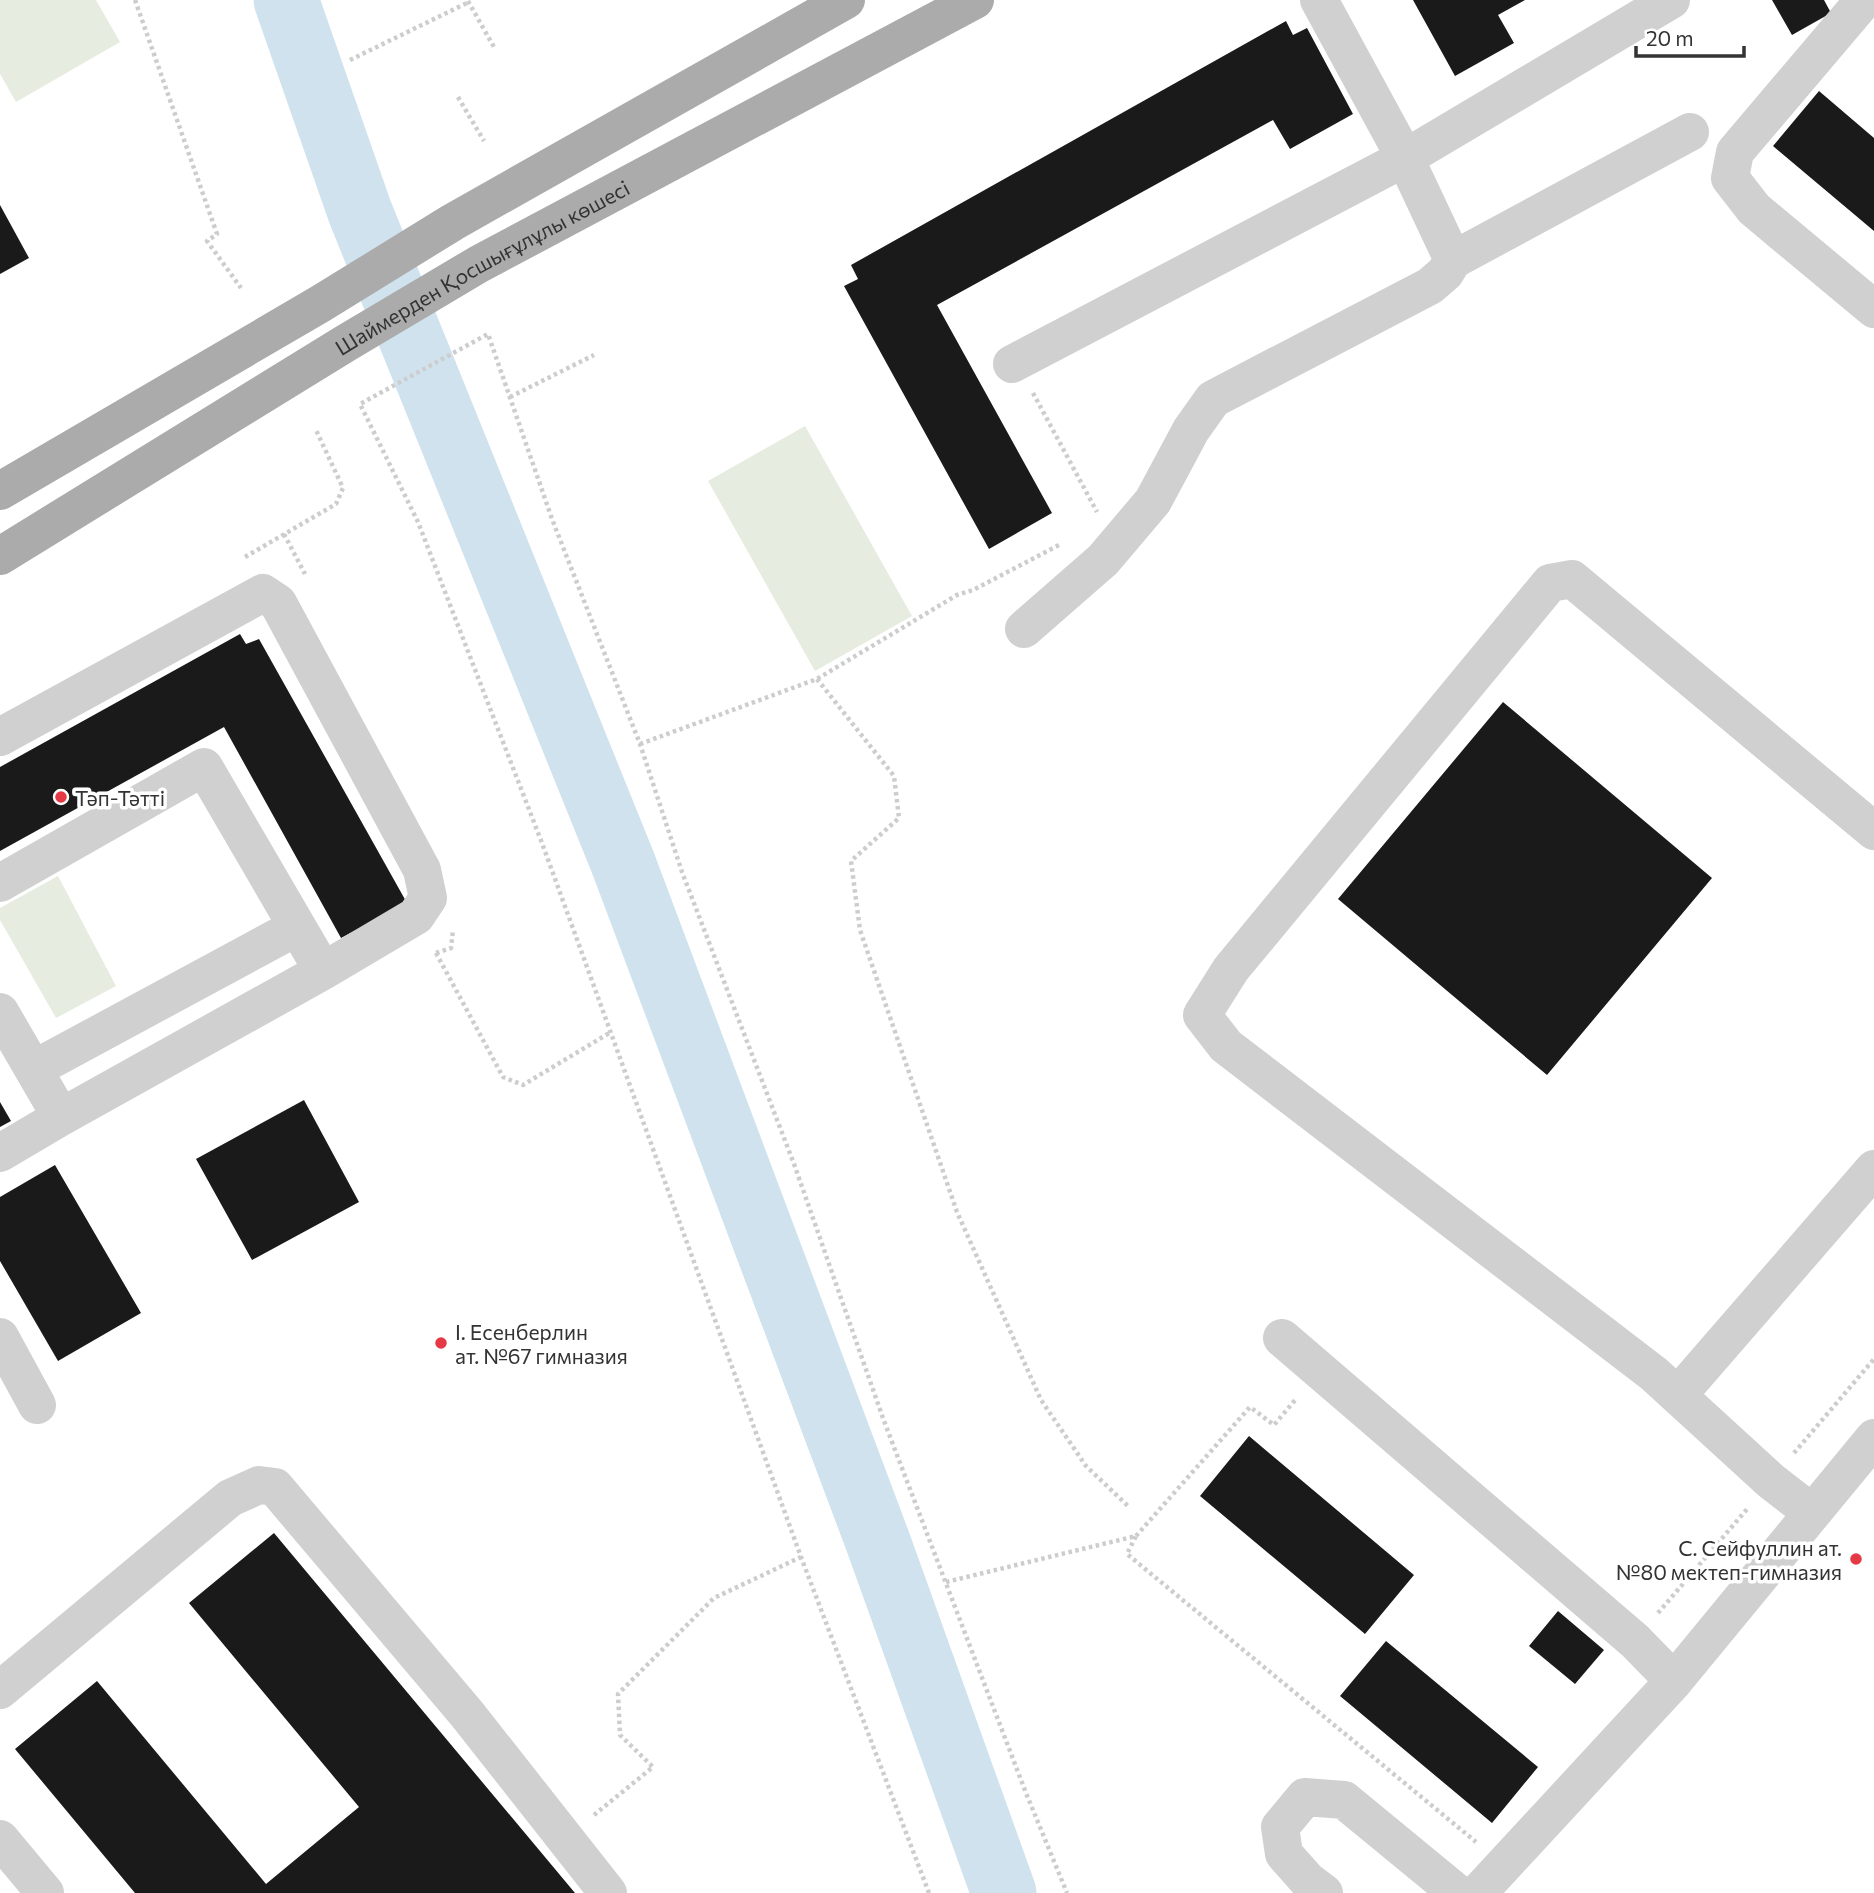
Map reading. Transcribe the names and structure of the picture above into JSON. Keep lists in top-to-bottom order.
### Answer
{
  "streets": {
    "main road": ["Шаймерден Қосшығұлұлы көшесі"]
  },
  "places": ["Тәп-Тәтті", "І. Есенберлин ат. №67 гимназия", "С. Сейфуллин ат. №80 мектеп-гимназия"],
  "scale_bar": "20 m"
}
